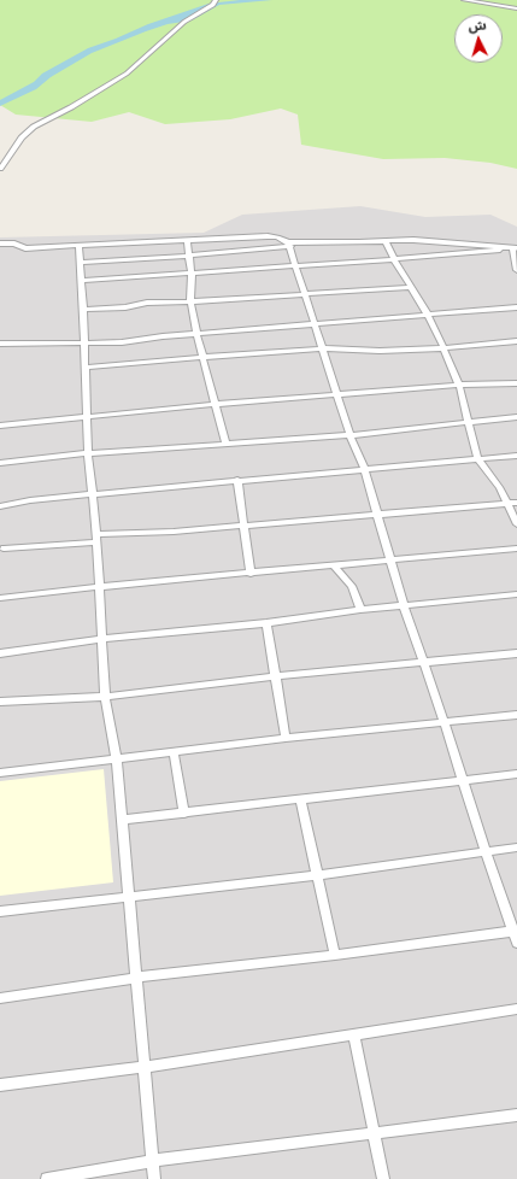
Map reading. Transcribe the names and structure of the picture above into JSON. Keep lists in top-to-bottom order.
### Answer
{
  "north": "top"
}
